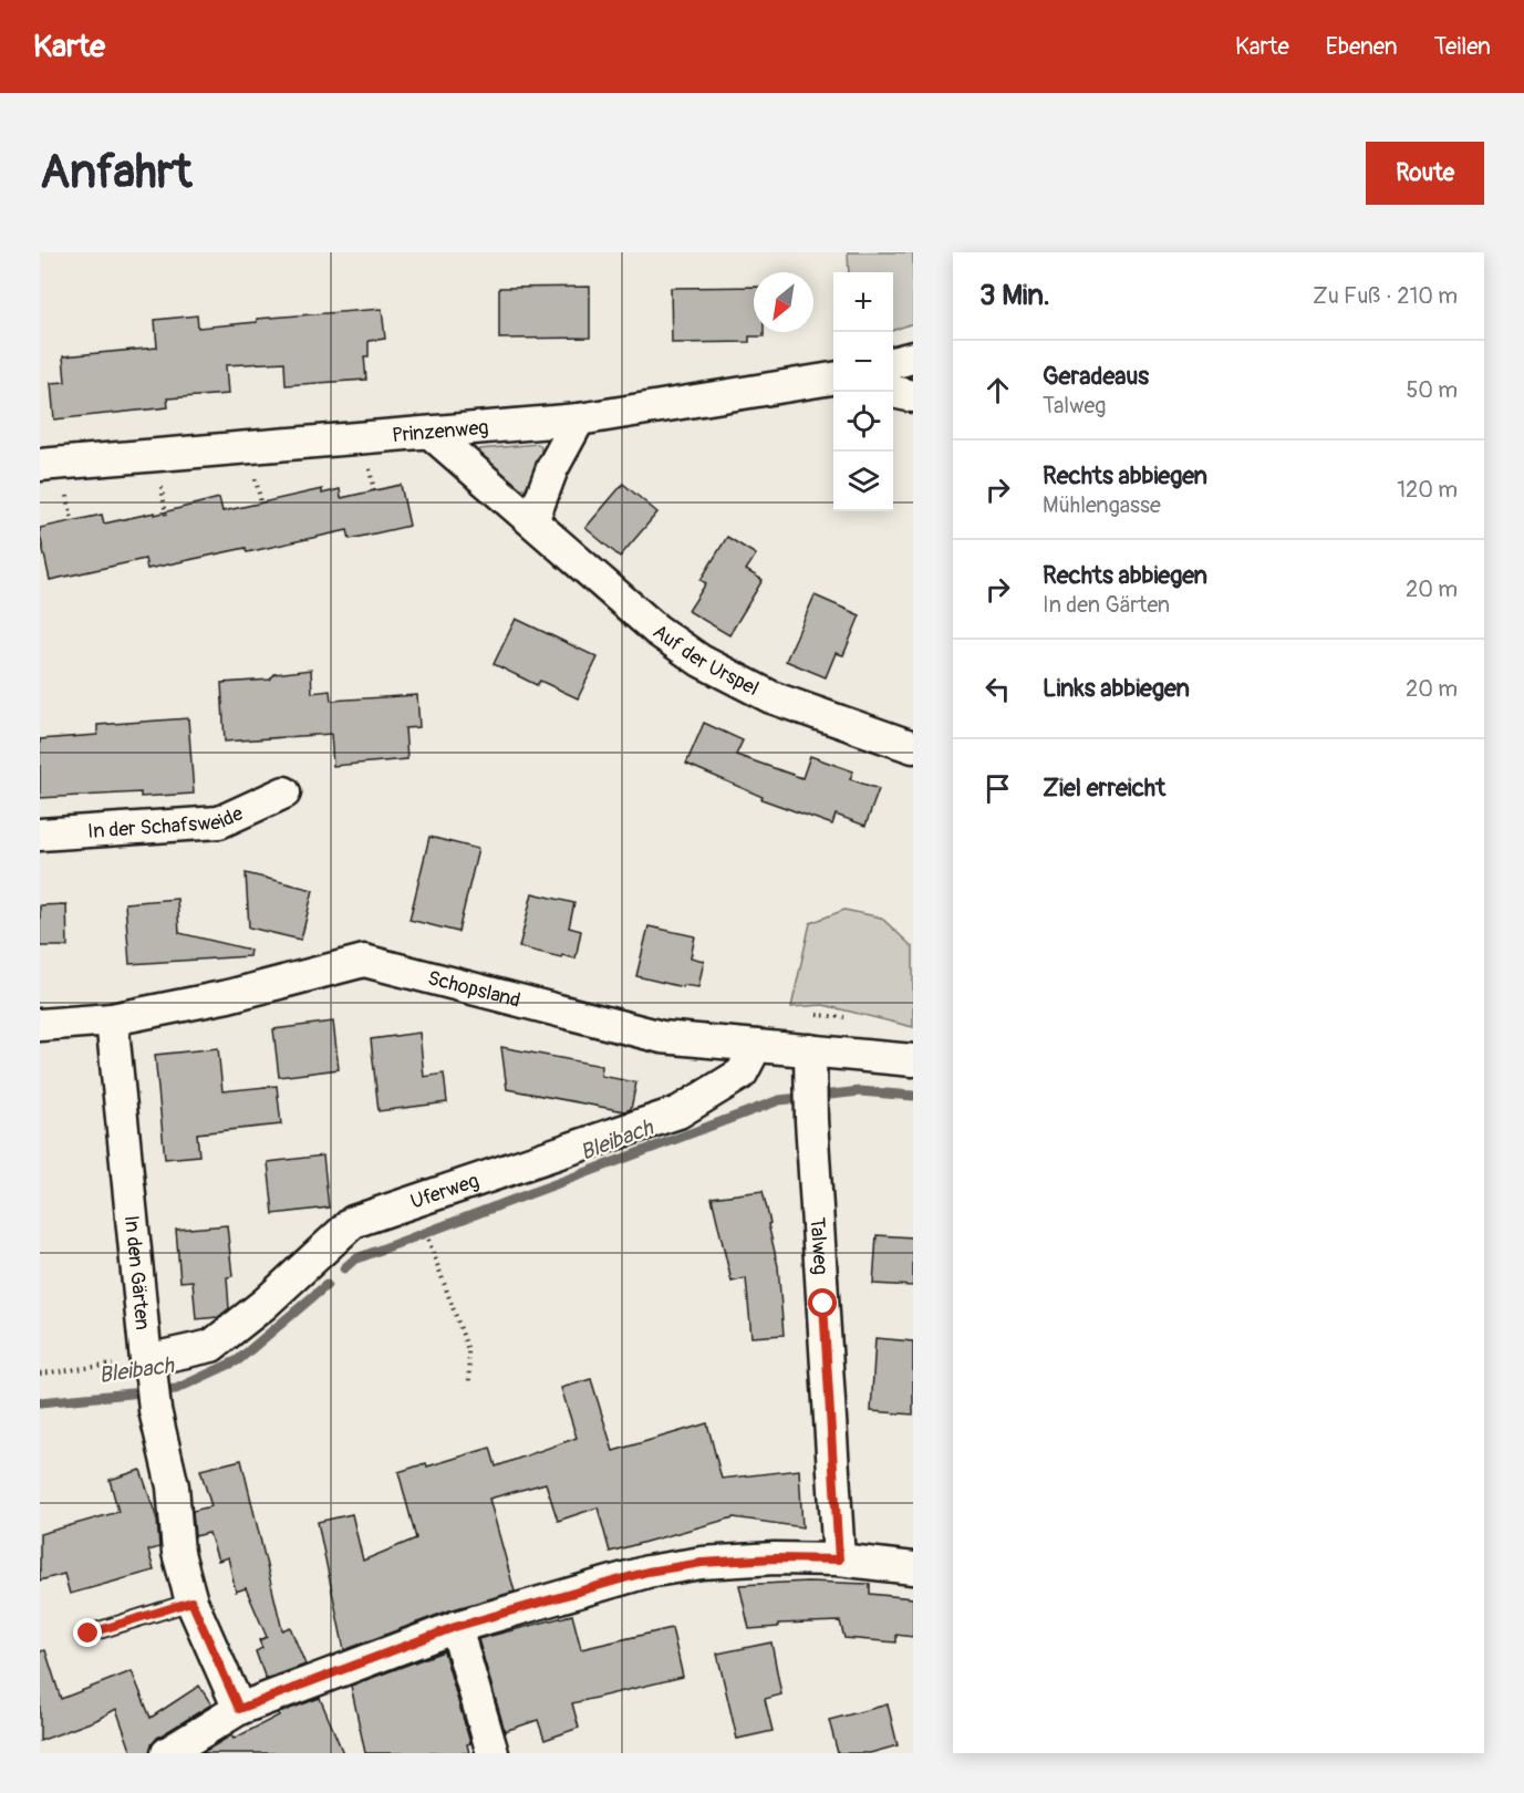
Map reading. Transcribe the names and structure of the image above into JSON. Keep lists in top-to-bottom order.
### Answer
{
  "streets": {
    "street": [
      "Prinzenweg",
      "Auf der Urspel",
      "In der Schafsweide",
      "Schopsland",
      "Uferweg",
      "Talweg",
      "In den Gärten"
    ]
  },
  "crossings": [
    ["Prinzenweg", "Auf der Urspel"],
    ["Schopsland", "Uferweg"],
    ["Schopsland", "Talweg"],
    ["Schopsland", "In den Gärten"],
    ["Uferweg", "In den Gärten"]
  ],
  "water": ["Bleibach"],
  "north": "bottom left",
  "page": {
    "header": "Karte",
    "nav": ["Karte", "Ebenen", "Teilen"],
    "buttons": "Route",
    "title": "Anfahrt",
    "heading": ["3 Min.", "Zu Fuß · 210 m"],
    "map_buttons": ["+", "−"],
    "list": [
      ["Geradeaus", "Talweg", "50 m"],
      ["Rechts abbiegen", "Mühlengasse", "120 m"],
      ["Rechts abbiegen", "In den Gärten", "20 m"],
      ["Links abbiegen", "20 m"],
      "Ziel erreicht"
    ]
  }
}
